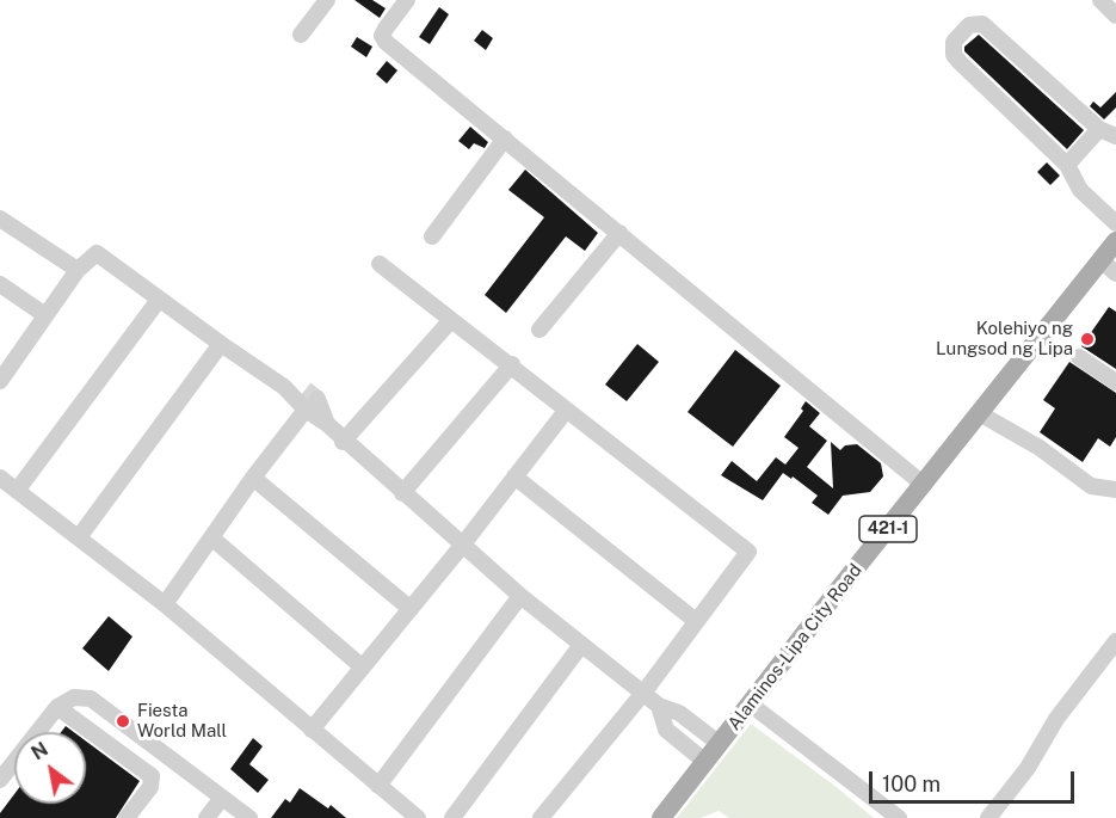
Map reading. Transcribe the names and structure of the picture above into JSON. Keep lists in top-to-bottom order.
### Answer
{
  "streets": {
    "main road": ["421-1", "Alaminos-Lipa City Road"]
  },
  "places": ["Kolehiyo ng Lungsod ng Lipa", "Fiesta World Mall"],
  "scale_bar": "100 m",
  "north": "top left"
}
